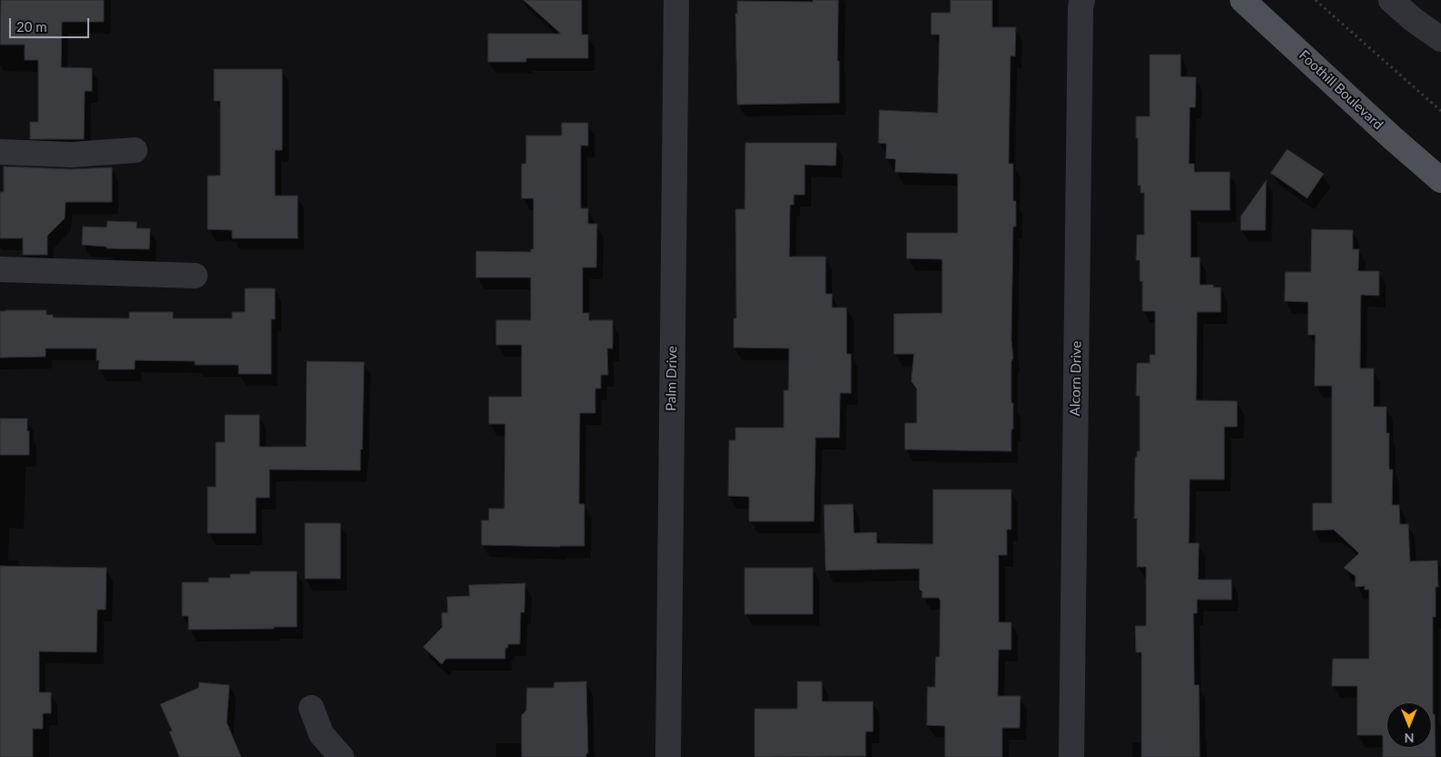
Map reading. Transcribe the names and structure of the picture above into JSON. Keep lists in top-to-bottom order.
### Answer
{
  "streets": {
    "main road": ["Foothill Boulevard"],
    "street": ["Palm Drive", "Alcorn Drive"]
  },
  "scale_bar": "20 m",
  "north": "bottom"
}
